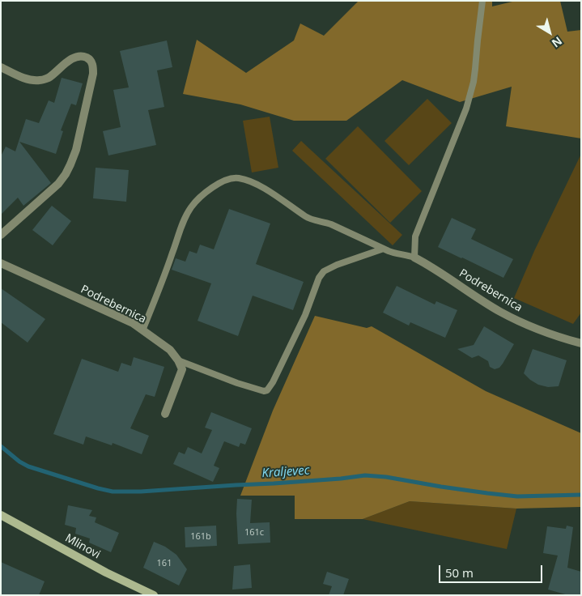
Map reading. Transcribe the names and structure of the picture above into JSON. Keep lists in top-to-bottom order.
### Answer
{
  "streets": {
    "main road": ["Mlinovi"],
    "street": ["Podrebernica"]
  },
  "water": ["Kraljevec"],
  "house_numbers": ["161c", "161b", "161"],
  "scale_bar": "50 m",
  "north": "bottom right"
}
